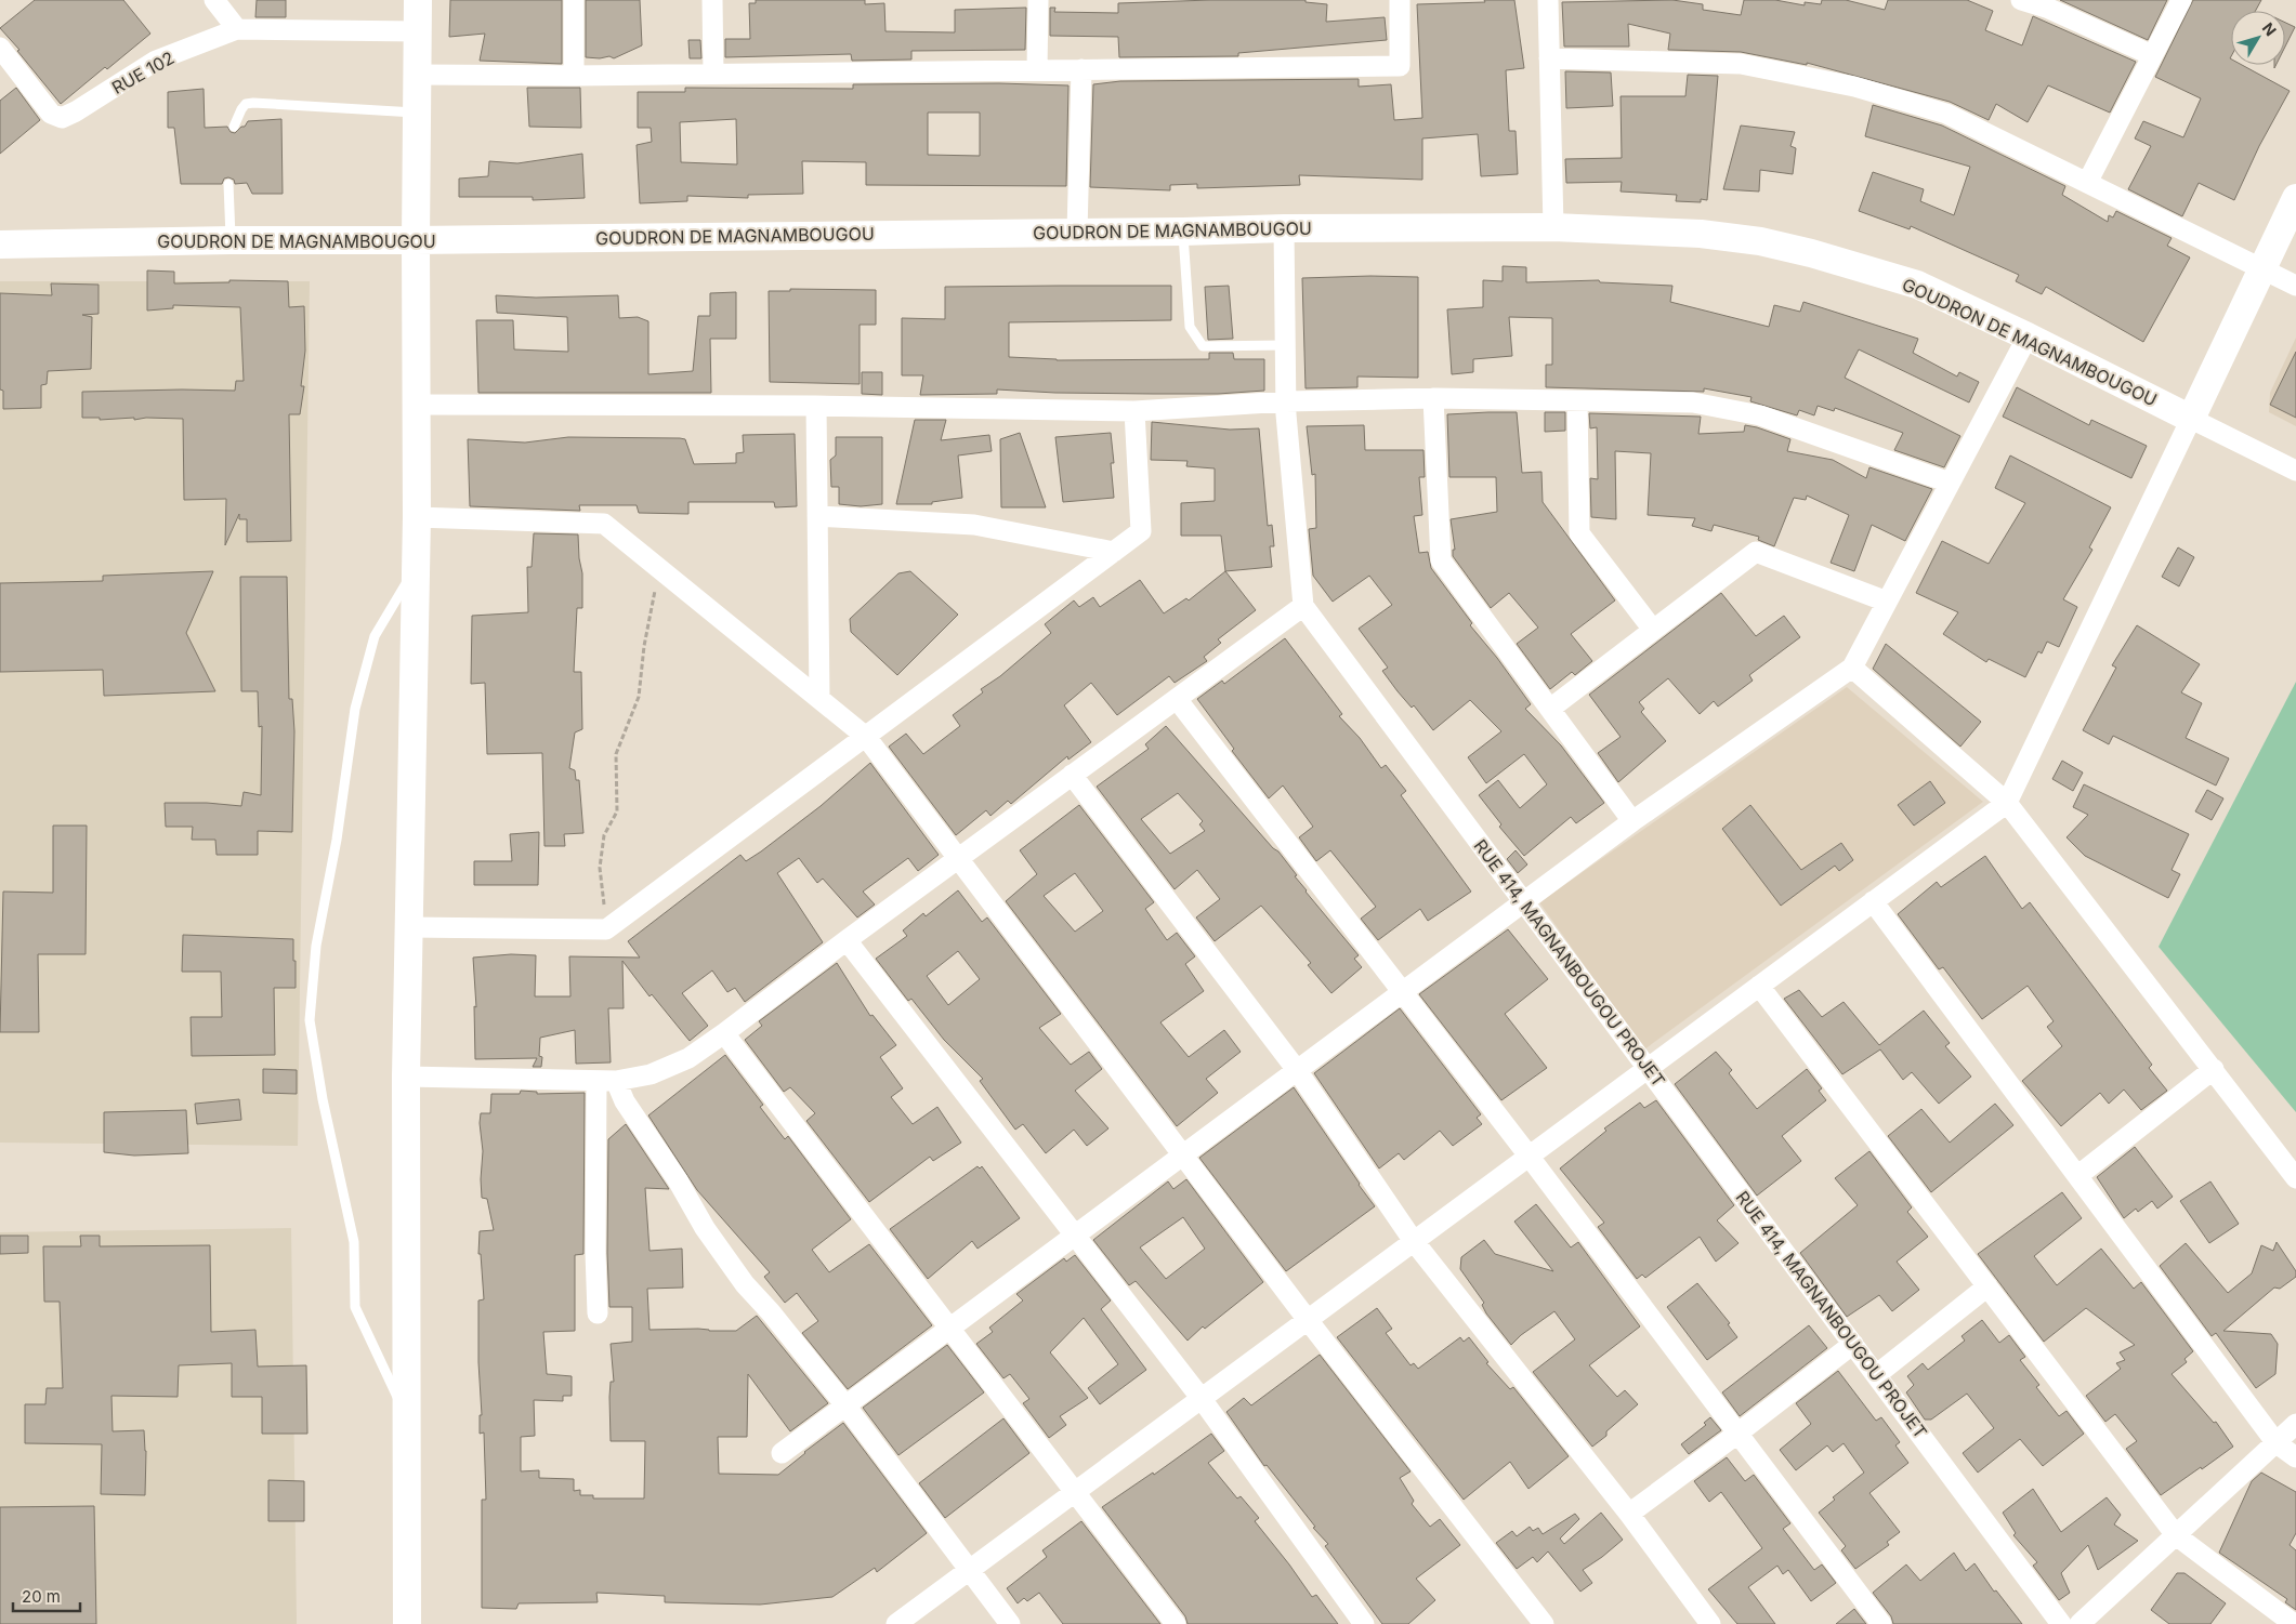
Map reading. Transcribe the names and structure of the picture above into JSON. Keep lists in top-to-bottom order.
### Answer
{
  "streets": {
    "street": ["RUE 102", "GOUDRON DE MAGNAMBOUGOU", "RUE 414, MAGNANBOUGOU PROJET"]
  },
  "scale_bar": "20 m",
  "north": "top right"
}
